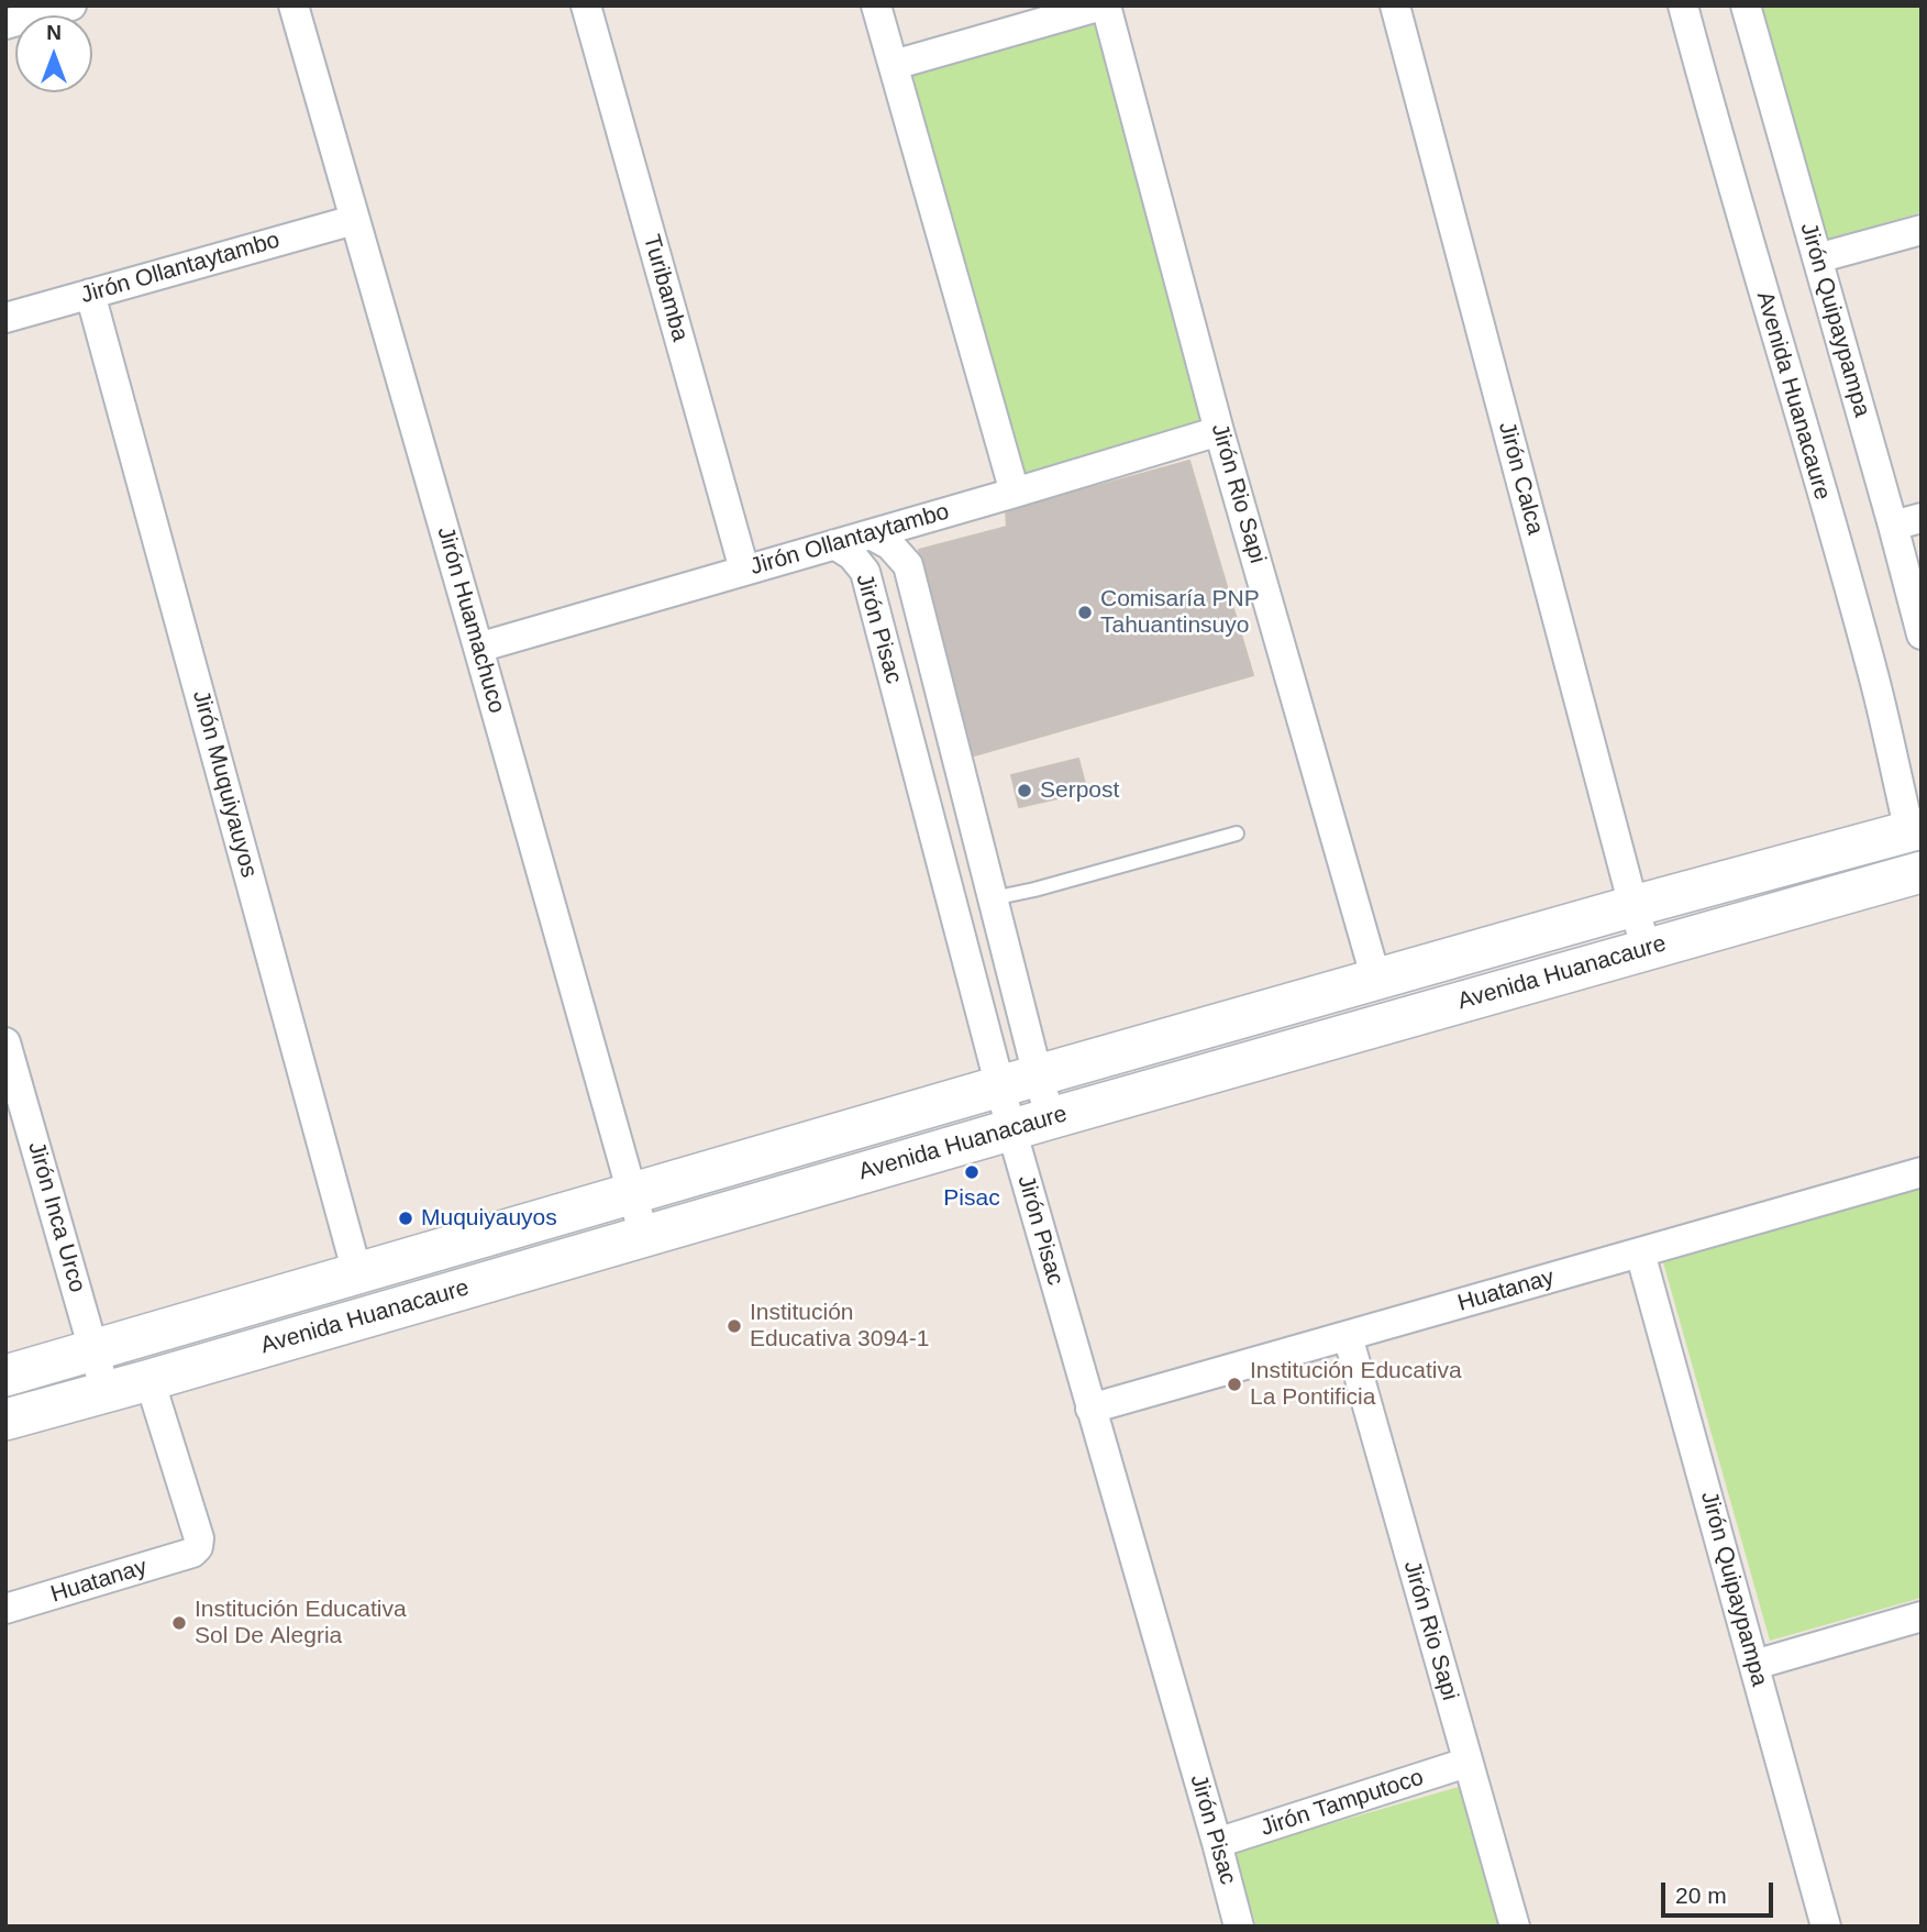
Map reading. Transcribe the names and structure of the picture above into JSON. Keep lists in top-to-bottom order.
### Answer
{
  "streets": {
    "street": [
      "Jirón Ollantaytambo",
      "Turibamba",
      "Jirón Quipaypampa",
      "Avenida Huanacaure",
      "Jirón Calca",
      "Jirón Rio Sapi",
      "Jirón Huamachuco",
      "Jirón Pisac",
      "Jirón Muquiyauyos",
      "Jirón Inca Urco",
      "Huatanay",
      "Jirón Tamputoco"
    ]
  },
  "crossings": [
    ["Jirón Ollantaytambo", "Turibamba"],
    ["Jirón Ollantaytambo", "Jirón Rio Sapi"],
    ["Jirón Ollantaytambo", "Jirón Huamachuco"],
    ["Jirón Ollantaytambo", "Jirón Pisac"],
    ["Jirón Ollantaytambo", "Jirón Muquiyauyos"],
    ["Jirón Quipaypampa", "Huatanay"],
    ["Avenida Huanacaure", "Jirón Calca"],
    ["Avenida Huanacaure", "Jirón Rio Sapi"],
    ["Avenida Huanacaure", "Jirón Huamachuco"],
    ["Avenida Huanacaure", "Jirón Pisac"],
    ["Avenida Huanacaure", "Jirón Muquiyauyos"],
    ["Avenida Huanacaure", "Jirón Inca Urco"],
    ["Avenida Huanacaure", "Huatanay"],
    ["Jirón Rio Sapi", "Huatanay"],
    ["Jirón Rio Sapi", "Jirón Tamputoco"],
    ["Jirón Pisac", "Huatanay"],
    ["Jirón Pisac", "Jirón Tamputoco"]
  ],
  "places": [
    "Comisaría PNP Tahuantinsuyo",
    "Serpost",
    "Pisac",
    "Muquiyauyos",
    "Institución Educativa 3094-1",
    "Institución Educativa La Pontificia",
    "Institución Educativa Sol De Alegria"
  ],
  "scale_bar": "20 m",
  "north": "top"
}
